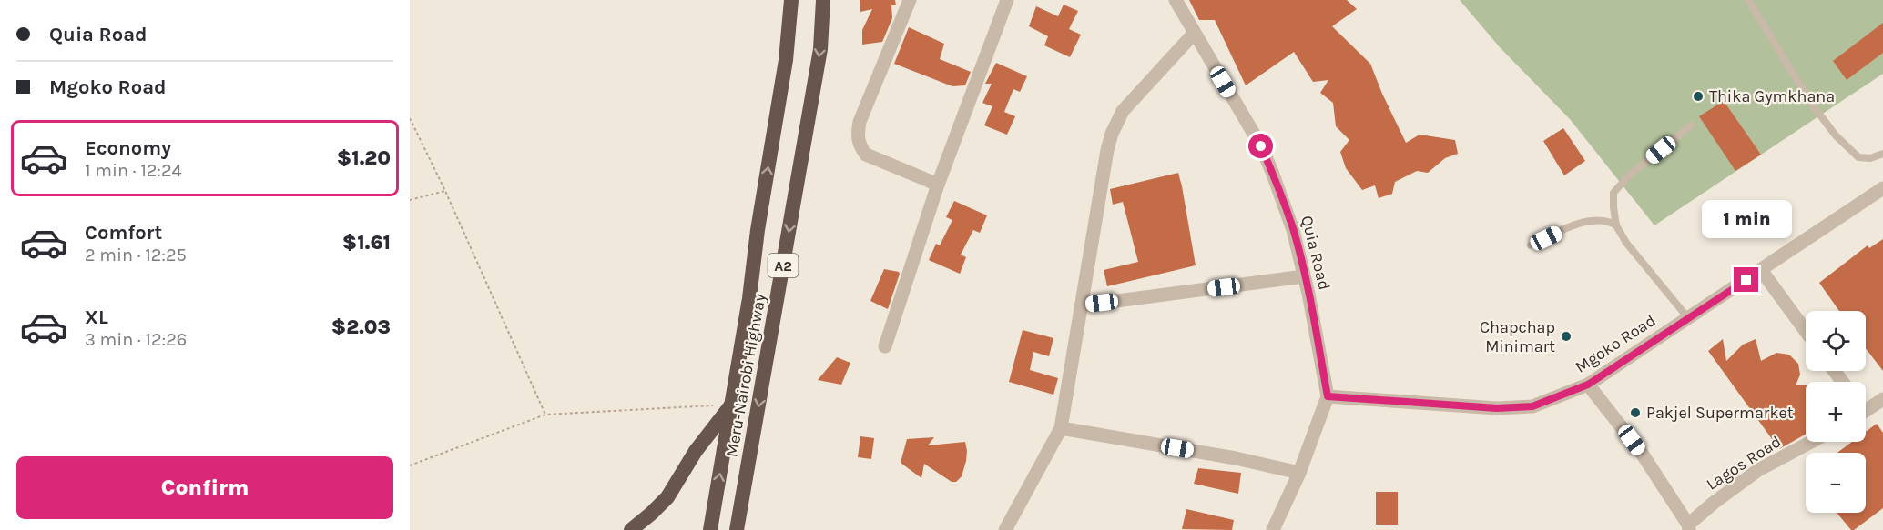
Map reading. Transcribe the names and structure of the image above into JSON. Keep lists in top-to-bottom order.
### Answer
{
  "streets": {
    "highway": ["A2", "Meru-Nairobi Highway"],
    "street": ["Quia Road", "Mgoko Road", "Lagos Road"]
  },
  "crossings": [
    ["Quia Road", "Mgoko Road"]
  ],
  "places": ["Thika Gymkhana", "Chapchap Minimart", "Pakjel Supermarket"],
  "page": {
    "banner": ["Quia Road", "Mgoko Road"],
    "list": [
      {
        "name": "Economy",
        "note": "1 min · 12:24",
        "value": "$1.20"
      },
      {
        "name": "Comfort",
        "note": "2 min · 12:25",
        "value": "$1.61"
      },
      {
        "name": "XL",
        "note": "3 min · 12:26",
        "value": "$2.03"
      }
    ],
    "bubble": "1 min",
    "map_buttons": ["+", "−"],
    "buttons": "Confirm"
  }
}
